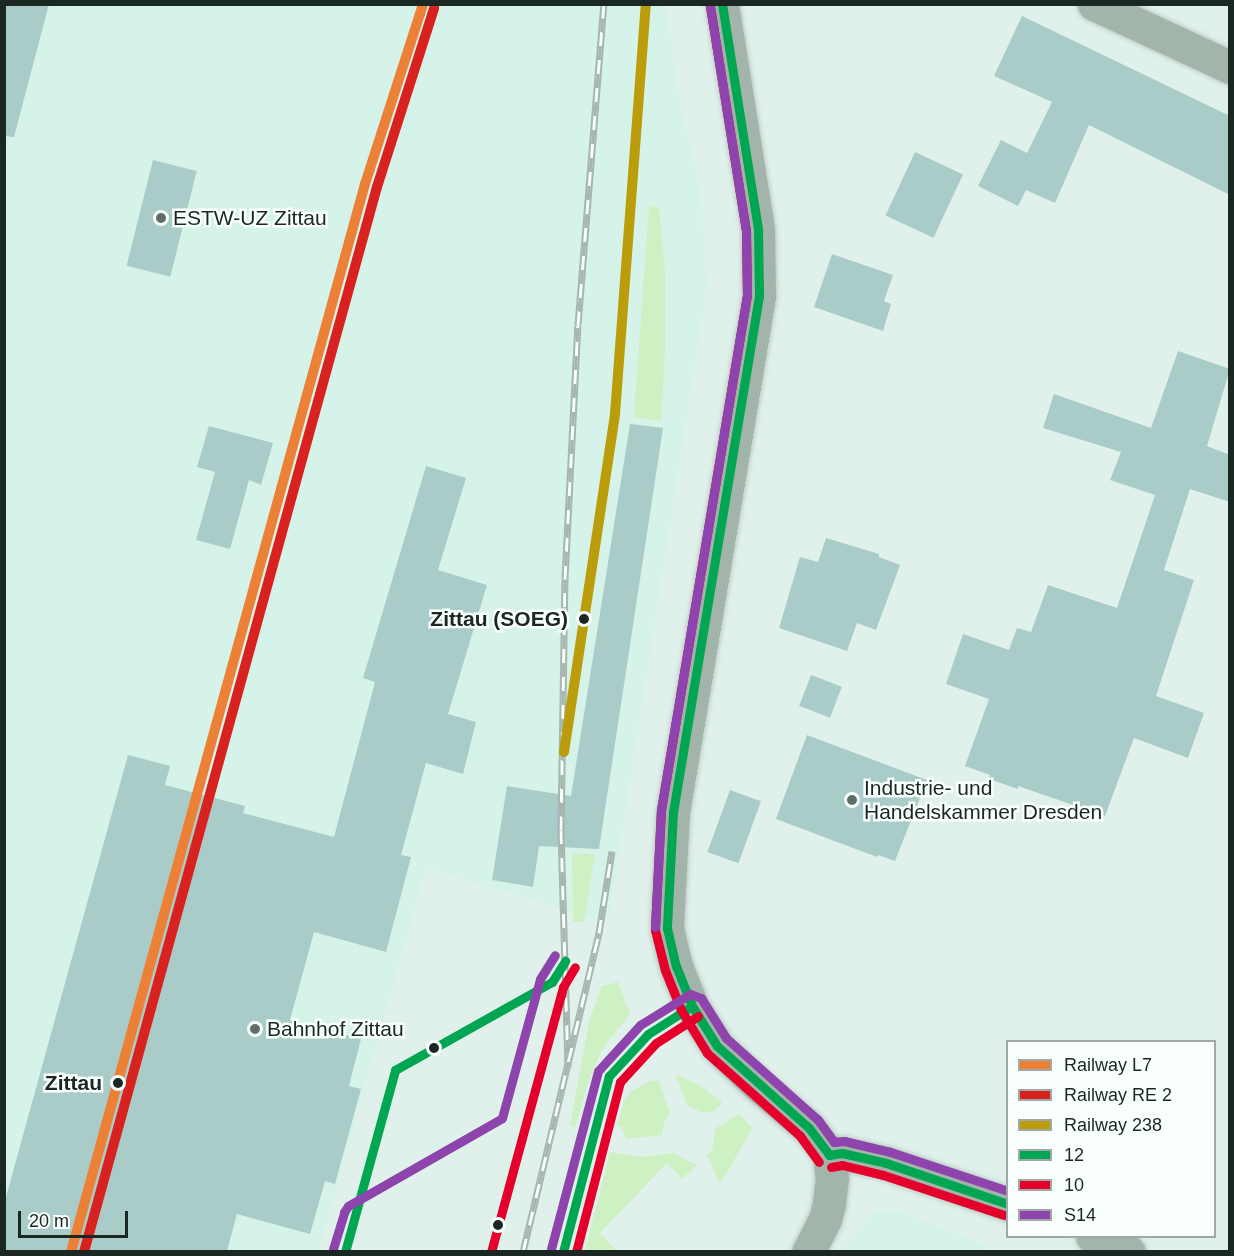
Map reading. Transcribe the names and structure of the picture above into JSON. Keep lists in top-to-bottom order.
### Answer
{
  "places": [
    "ESTW-UZ Zittau",
    "Zittau (SOEG)",
    "Industrie- und Handelskammer Dresden",
    "Bahnhof Zittau",
    "Zittau"
  ],
  "lines": [
    "rail line L7",
    "rail line 238",
    "transit line 12",
    "transit line 10",
    "transit line S14"
  ],
  "legend": [
    "Railway L7",
    "Railway RE 2",
    "Railway 238",
    "12",
    "10",
    "S14"
  ],
  "scale_bar": "20 m"
}
